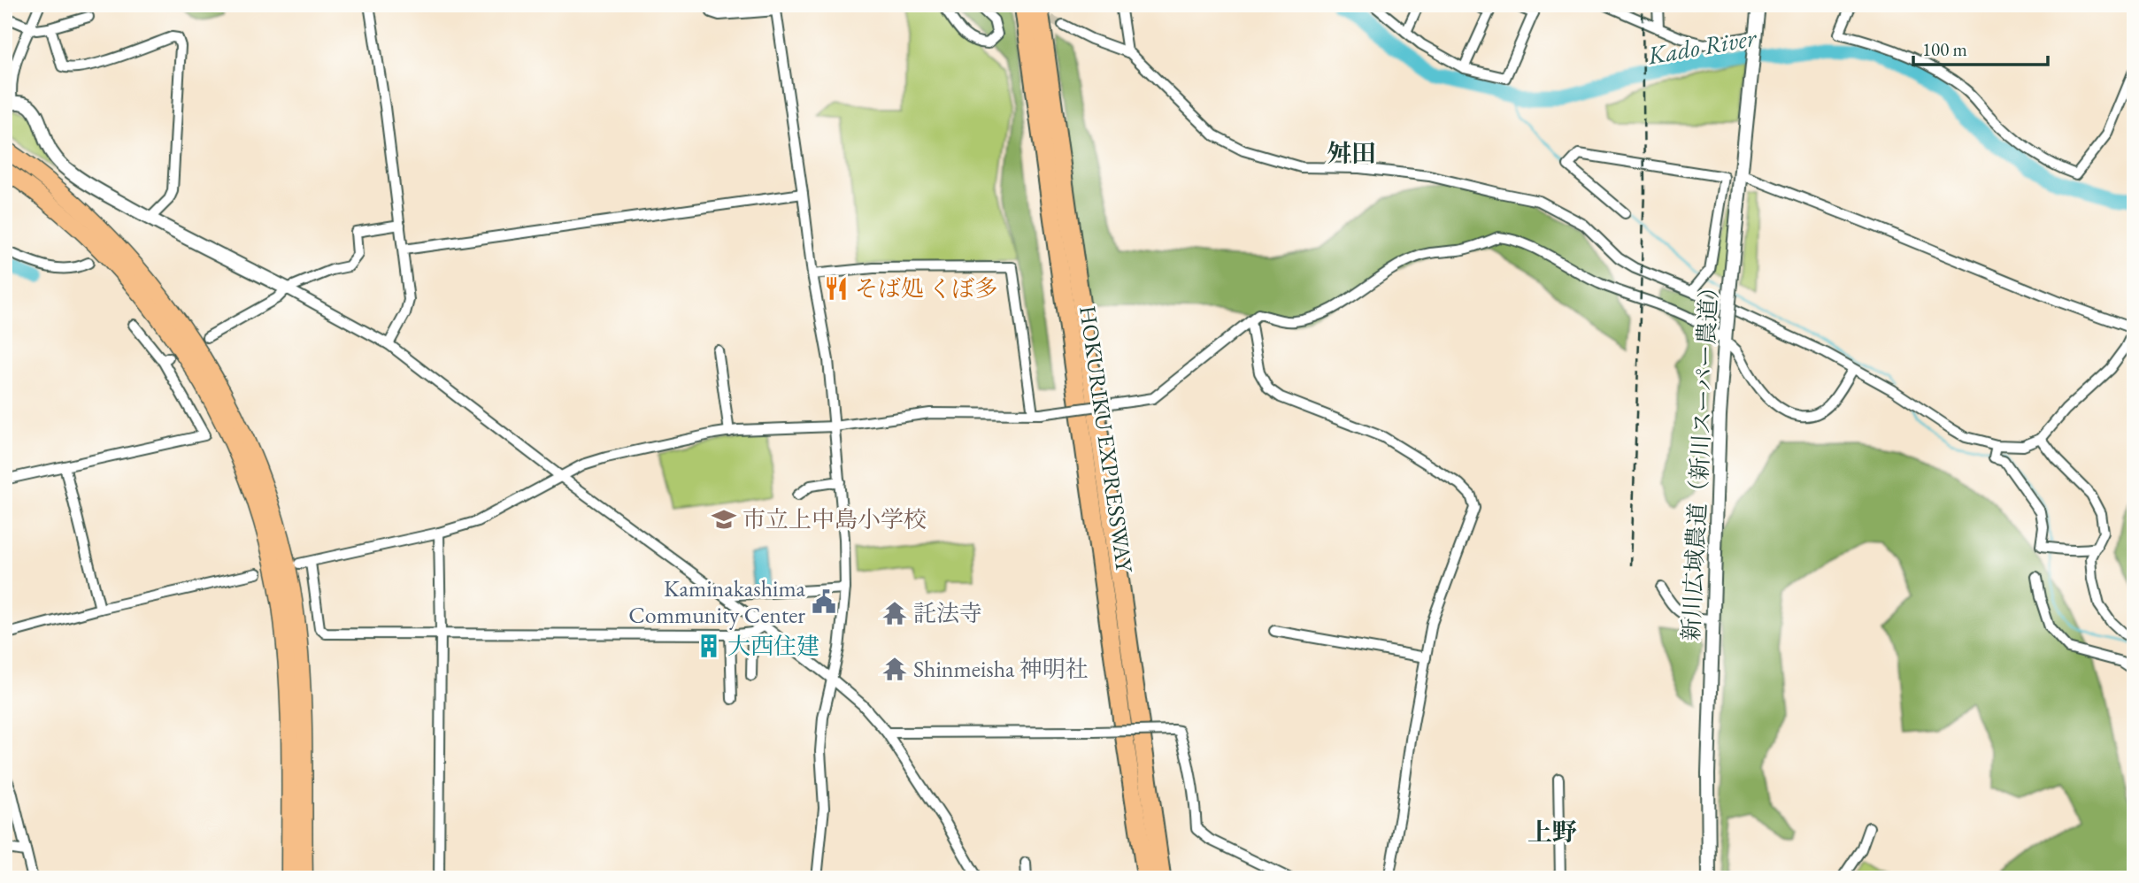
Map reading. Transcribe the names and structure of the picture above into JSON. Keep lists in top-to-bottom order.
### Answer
{
  "streets": {
    "highway": ["HOKURIKU EXPRESSWAY"],
    "street": ["新川広域農道（新川スーパー農道）"]
  },
  "districts": ["舛田", "上野"],
  "water": ["Kado River"],
  "places": {
    "restaurant": ["そば処 くぼ多"],
    "school or university": ["市立上中島小学校"],
    "public building": ["Kaminakashima Community Center"],
    "temple": ["託法寺", "Shinmeisha 神明社"],
    "building": ["大西住建"]
  },
  "scale_bar": "100 m"
}
